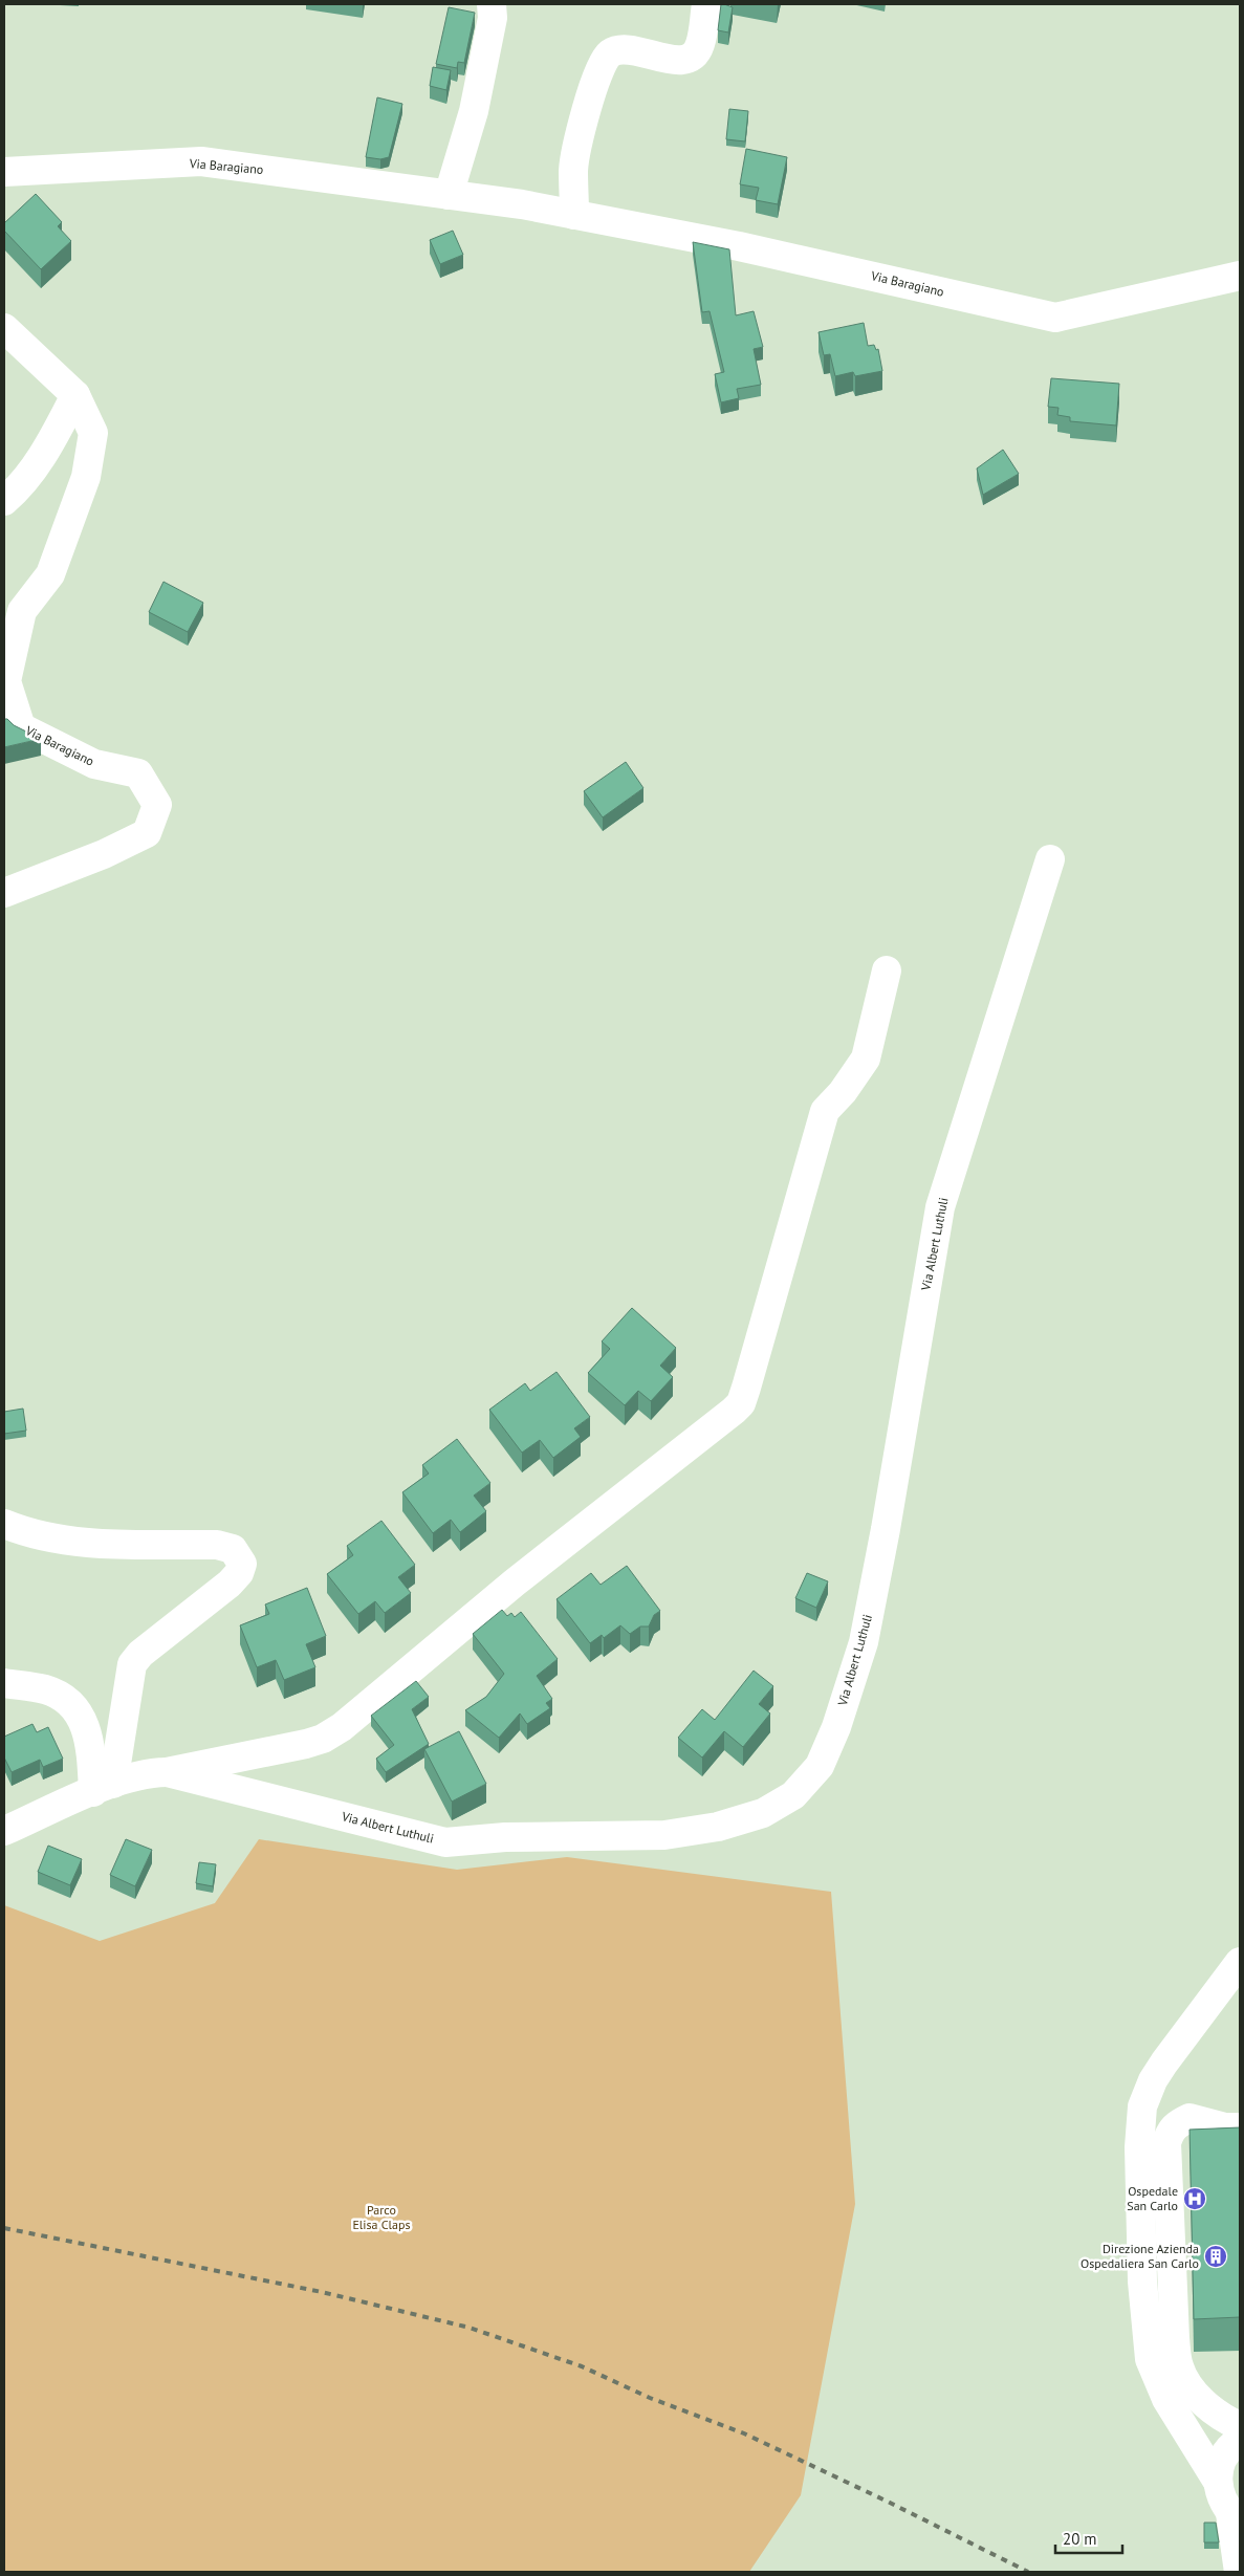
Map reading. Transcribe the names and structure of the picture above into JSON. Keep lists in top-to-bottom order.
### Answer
{
  "streets": {
    "street": ["Via Baragiano", "Via Albert Luthuli"]
  },
  "parks": ["Parco Elisa Claps"],
  "places": {
    "hospital": ["Ospedale San Carlo"],
    "building": ["Direzione Azienda Ospedaliera San Carlo"]
  },
  "scale_bar": "20 m"
}
